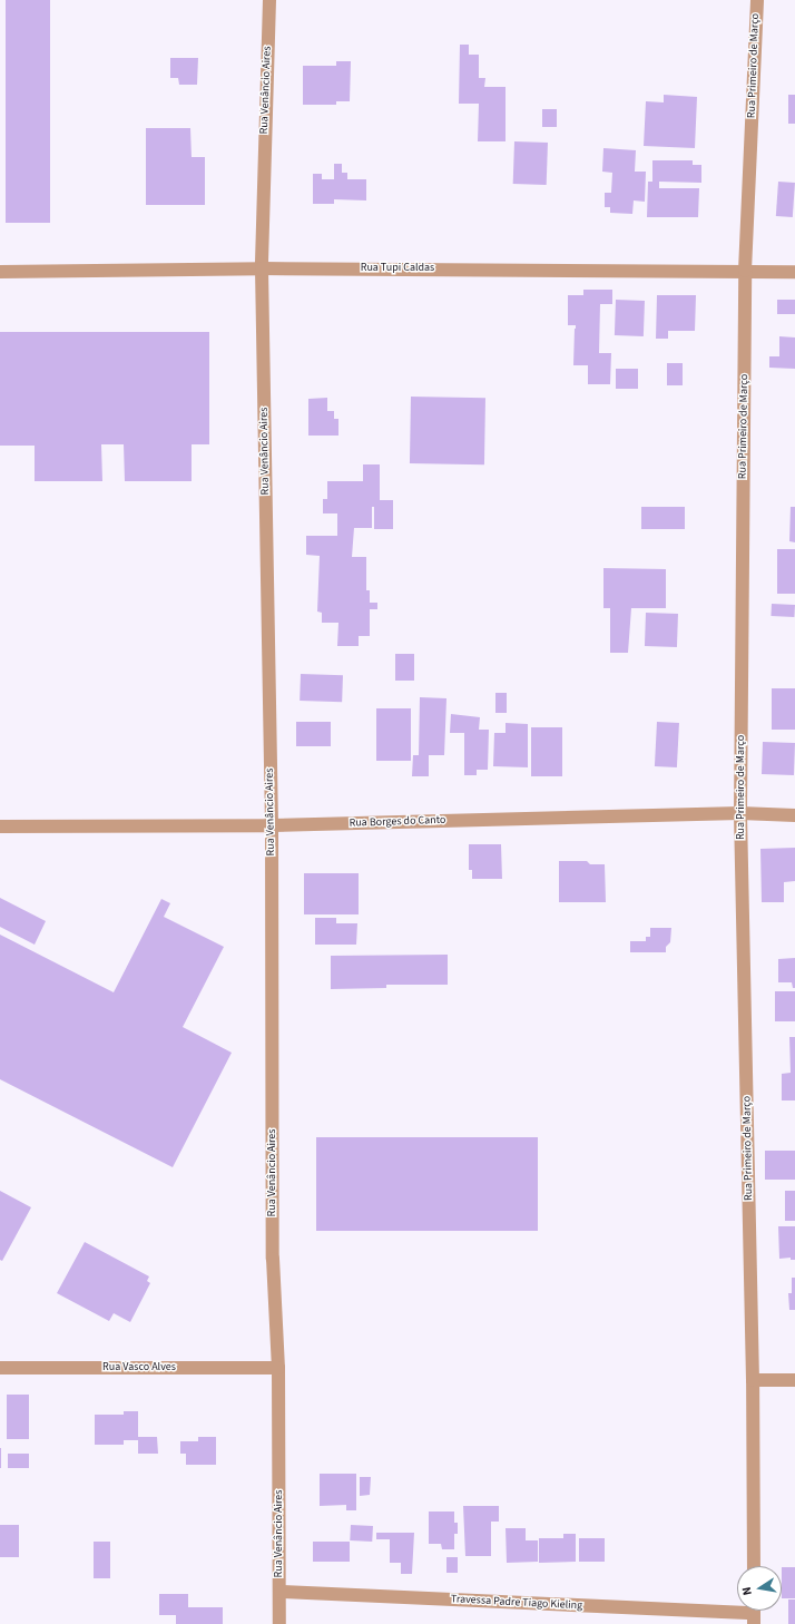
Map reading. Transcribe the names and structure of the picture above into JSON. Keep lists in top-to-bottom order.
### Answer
{
  "streets": {
    "street": [
      "Rua Primeiro de Março",
      "Rua Venâncio Aires",
      "Rua Tupi Caldas",
      "Rua Borges do Canto",
      "Rua Vasco Alves",
      "Travessa Padre Tiago Kieling"
    ]
  },
  "crossings": [
    ["Rua Primeiro de Março", "Rua Tupi Caldas"],
    ["Rua Primeiro de Março", "Rua Borges do Canto"],
    ["Rua Venâncio Aires", "Rua Tupi Caldas"],
    ["Rua Venâncio Aires", "Rua Borges do Canto"],
    ["Rua Venâncio Aires", "Rua Vasco Alves"],
    ["Rua Venâncio Aires", "Travessa Padre Tiago Kieling"]
  ],
  "north": "left"
}
